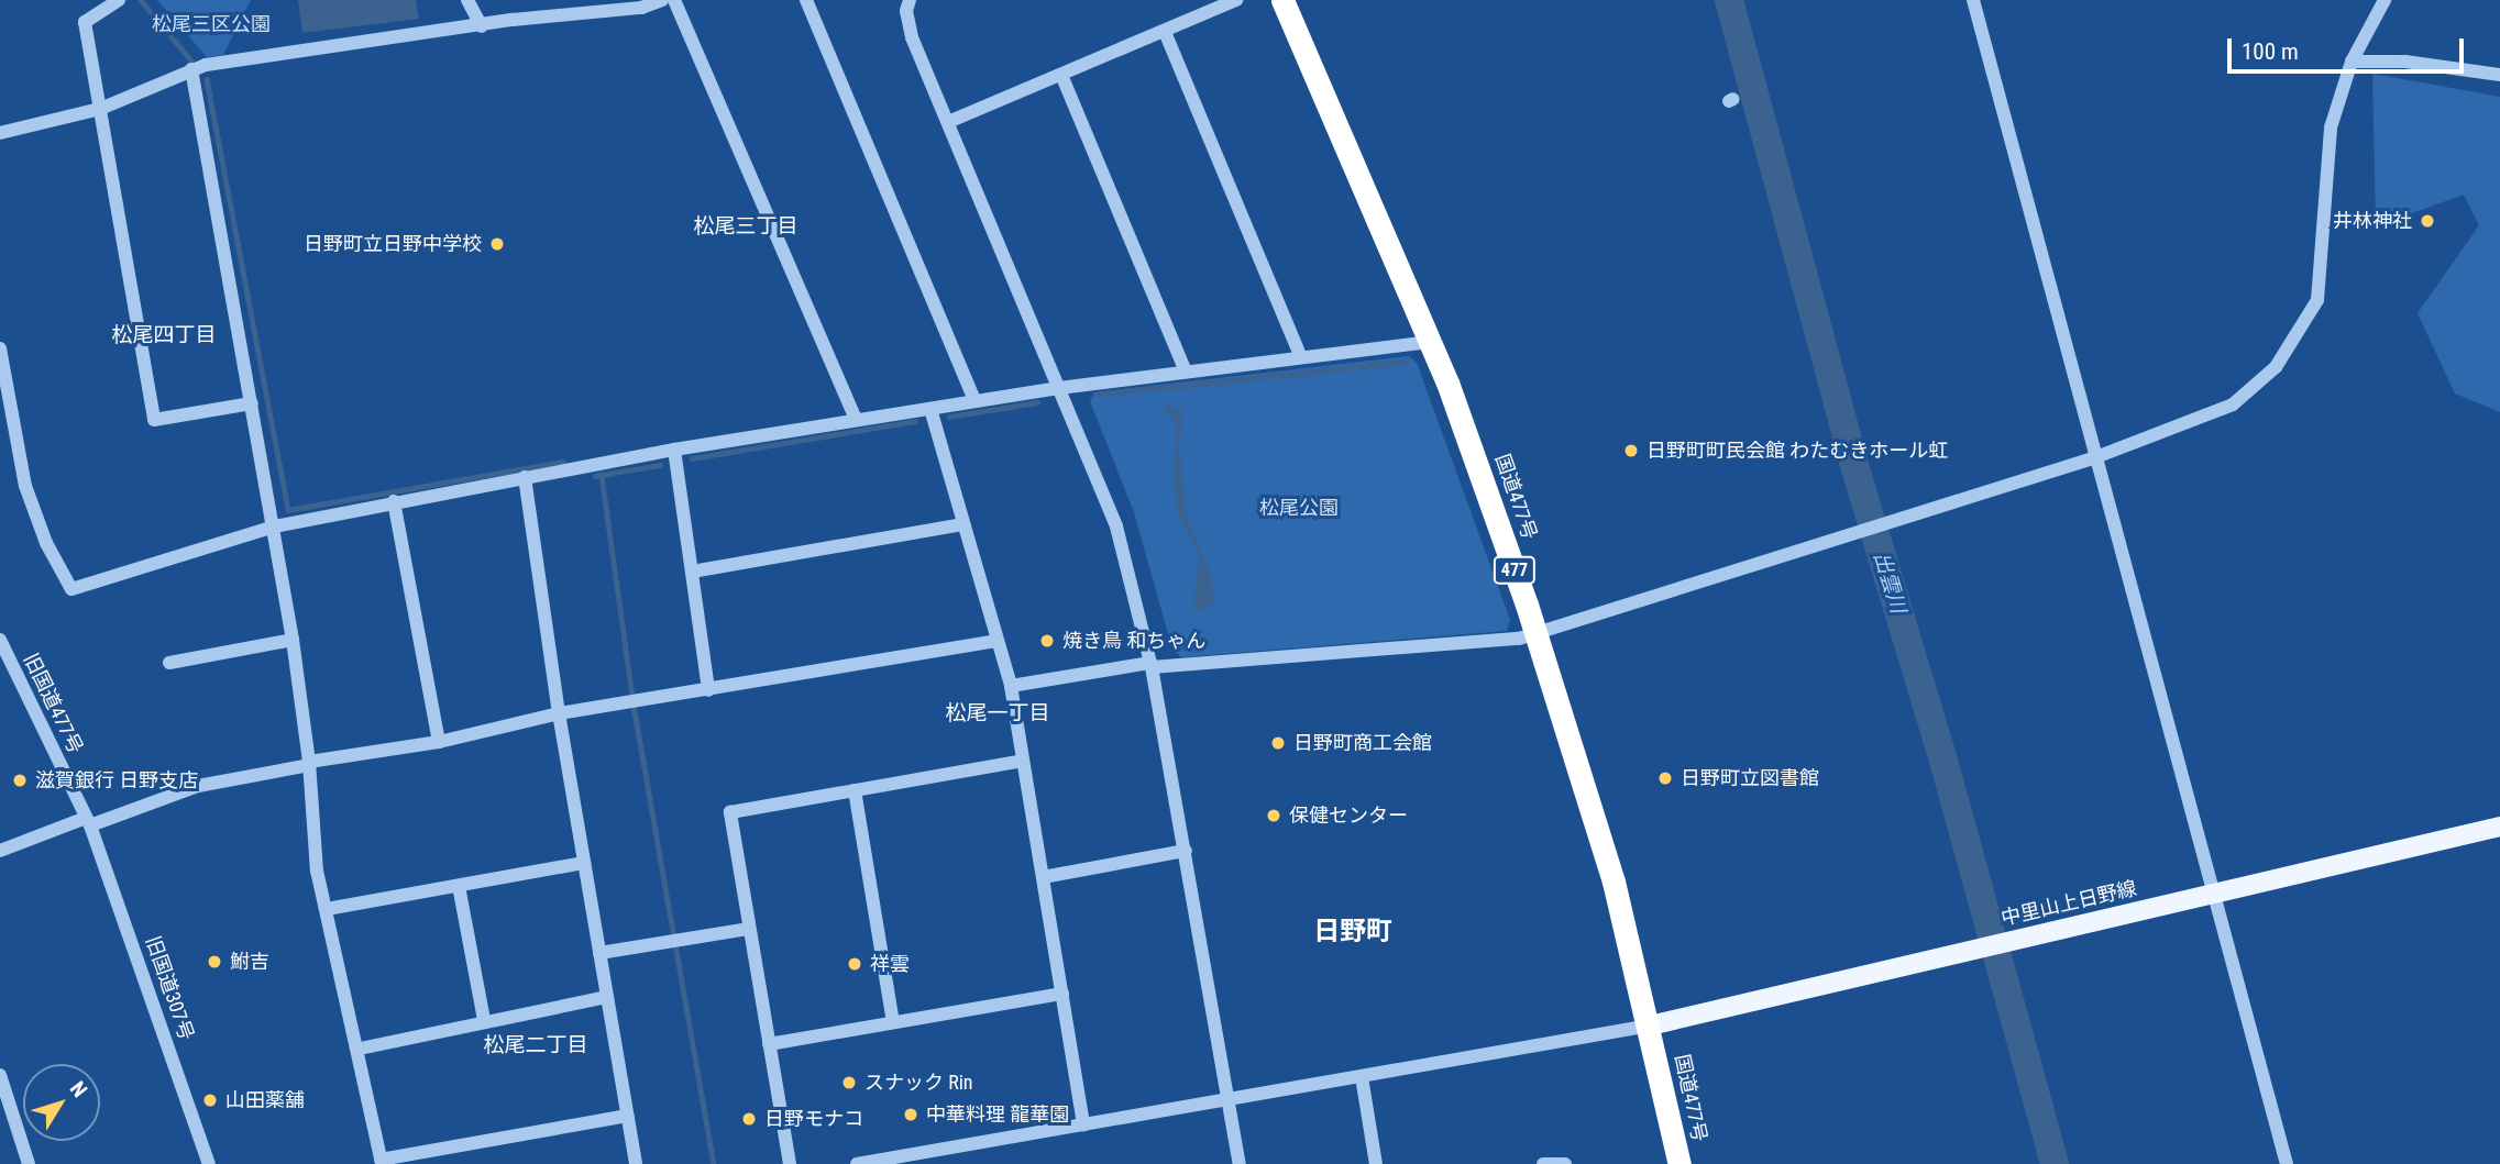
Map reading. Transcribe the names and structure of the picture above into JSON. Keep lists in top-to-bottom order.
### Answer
{
  "streets": {
    "highway": ["国道477号", "477"],
    "main road": ["中里山上日野線"],
    "street": ["旧国道477号", "旧国道307号"]
  },
  "crossings": [
    ["国道477号", "中里山上日野線"],
    ["旧国道477号", "旧国道307号"]
  ],
  "districts": [
    "松尾三丁目",
    "松尾四丁目",
    "松尾一丁目",
    "日野町",
    "松尾二丁目"
  ],
  "water": ["出雲川"],
  "parks": ["松尾三区公園", "松尾公園"],
  "places": [
    "井林神社",
    "日野町立日野中学校",
    "日野町町民会館 わたむきホール虹",
    "焼き鳥 和ちゃん",
    "日野町商工会館",
    "日野町立図書館",
    "滋賀銀行 日野支店",
    "保健センター",
    "鮒吉",
    "祥雲",
    "スナック Rin",
    "山田薬舗",
    "中華料理 龍華園",
    "日野モナコ"
  ],
  "scale_bar": "100 m",
  "north": "top right"
}
